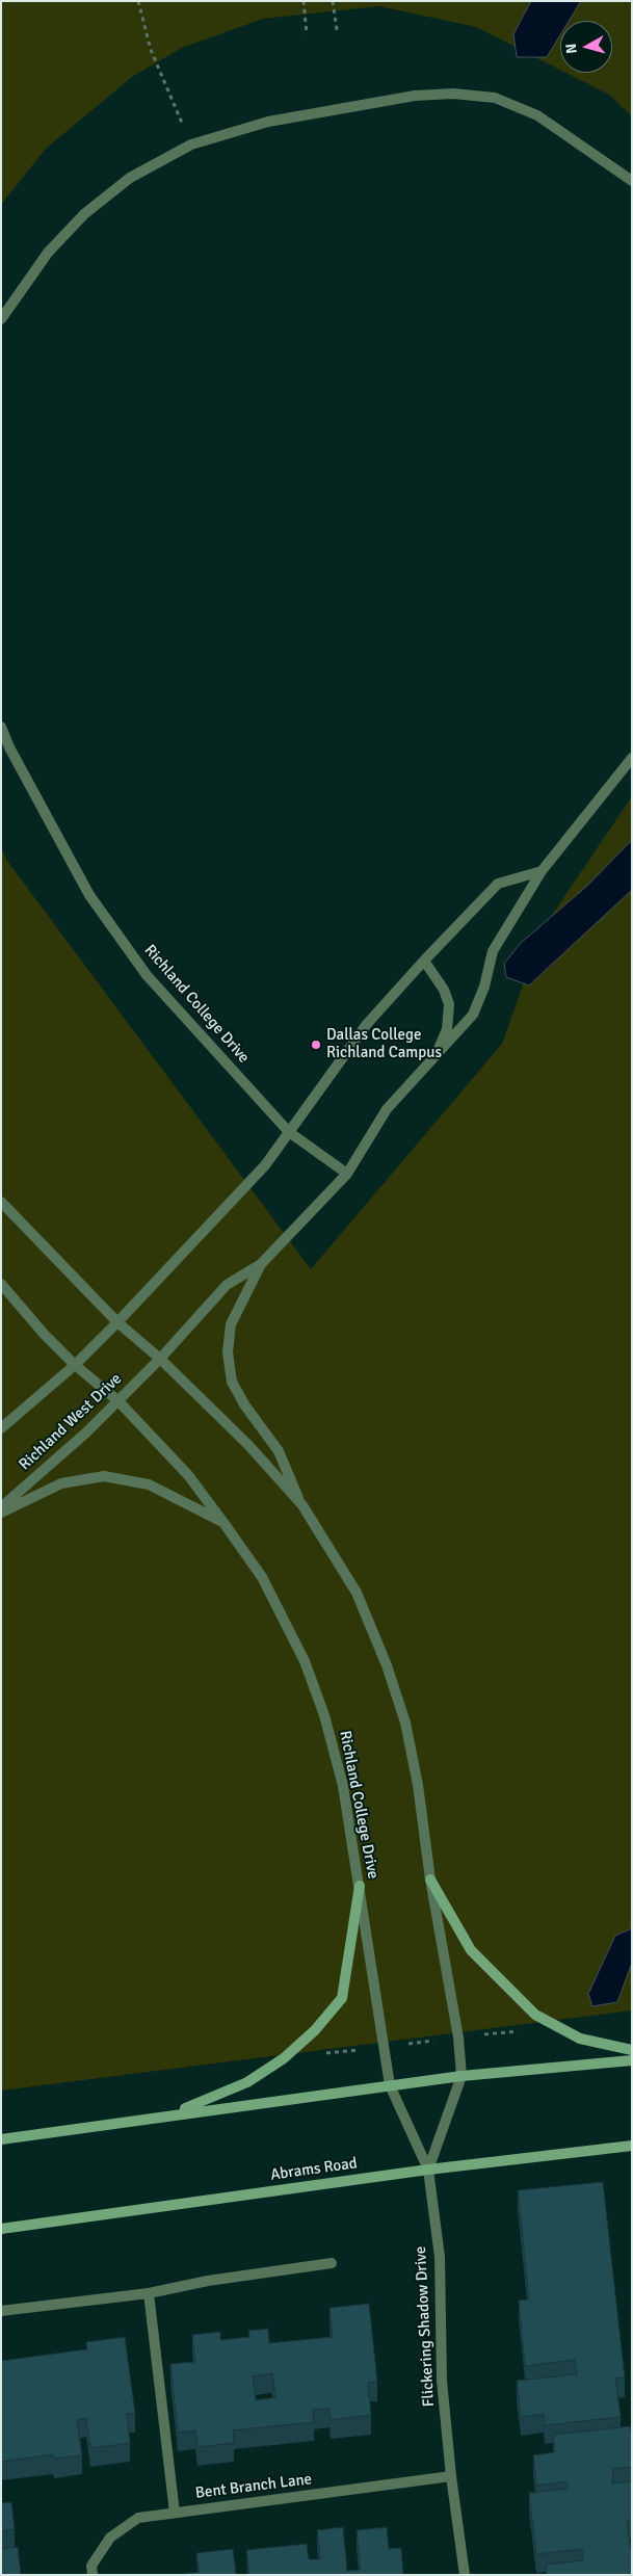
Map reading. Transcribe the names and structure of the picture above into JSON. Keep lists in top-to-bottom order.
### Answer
{
  "streets": {
    "main road": ["Abrams Road"],
    "street": [
      "Richland College Drive",
      "Richland West Drive",
      "Flickering Shadow Drive",
      "Bent Branch Lane"
    ]
  },
  "crossings": [
    ["Richland College Drive", "Richland West Drive"],
    ["Richland College Drive", "Flickering Shadow Drive"],
    ["Abrams Road", "Flickering Shadow Drive"],
    ["Flickering Shadow Drive", "Bent Branch Lane"]
  ],
  "places": ["Dallas College Richland Campus"],
  "north": "left"
}
